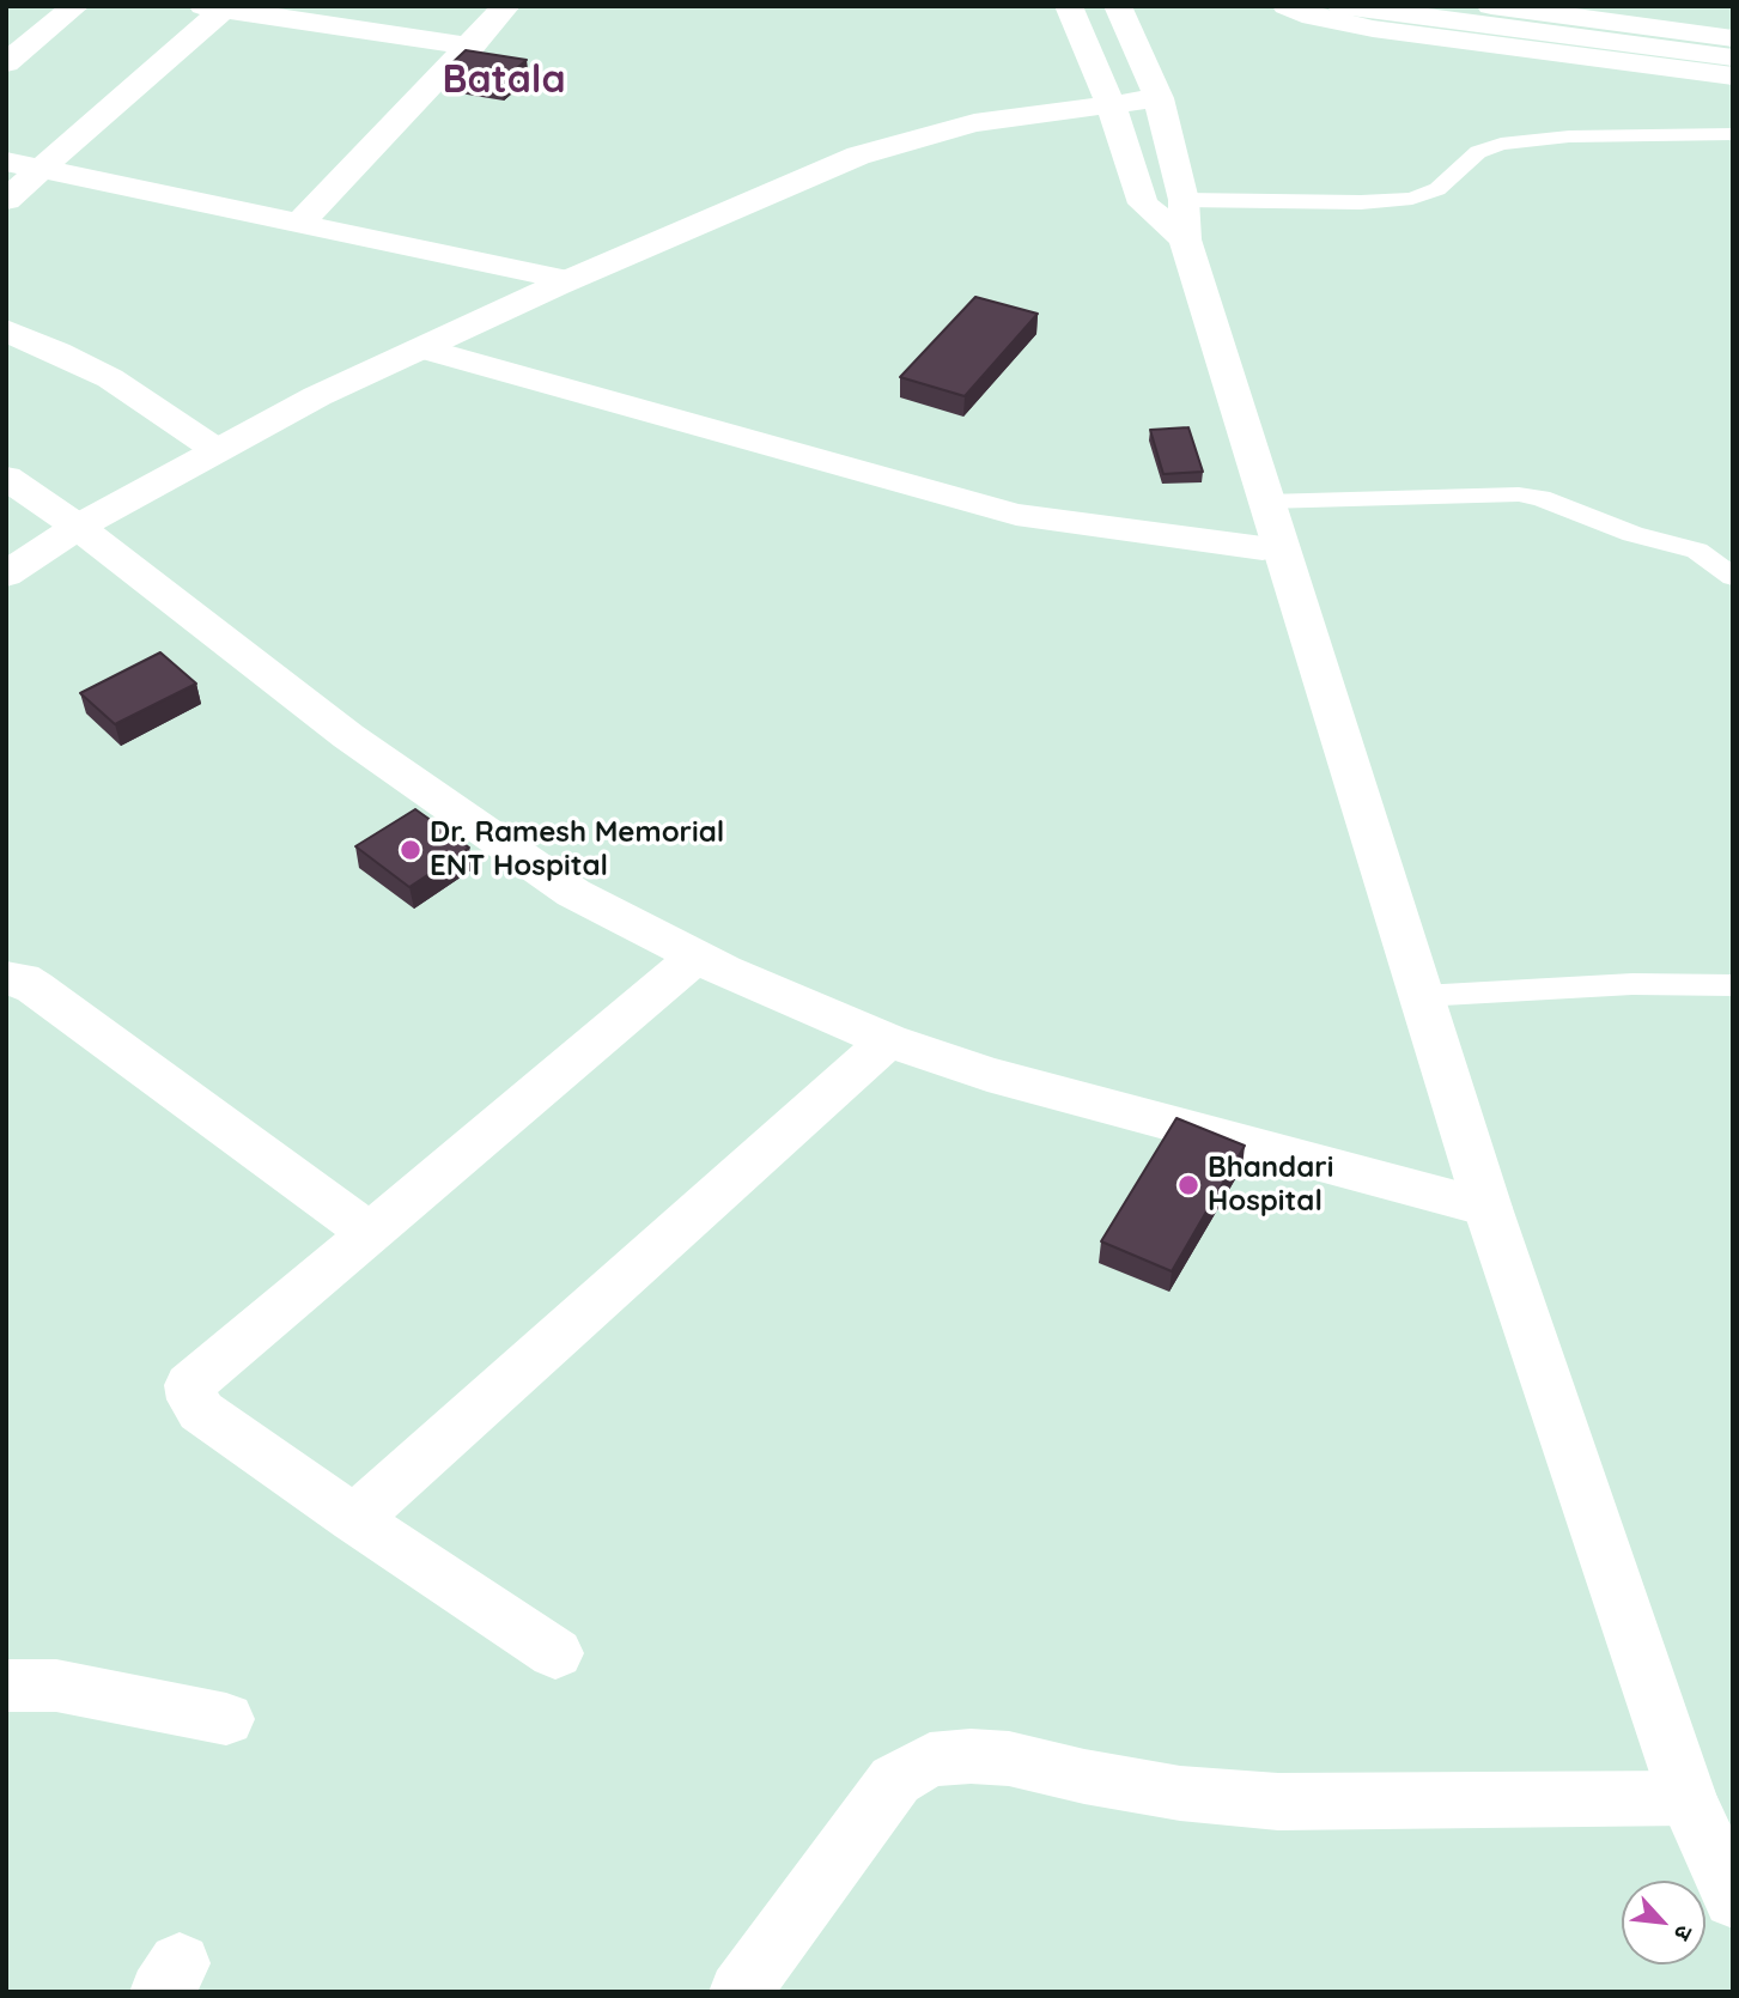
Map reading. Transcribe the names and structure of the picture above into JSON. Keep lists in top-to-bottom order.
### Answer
{
  "districts": ["Batala"],
  "places": ["Dr. Ramesh Memorial ENT Hospital", "Bhandari Hospital"],
  "north": "bottom right"
}
